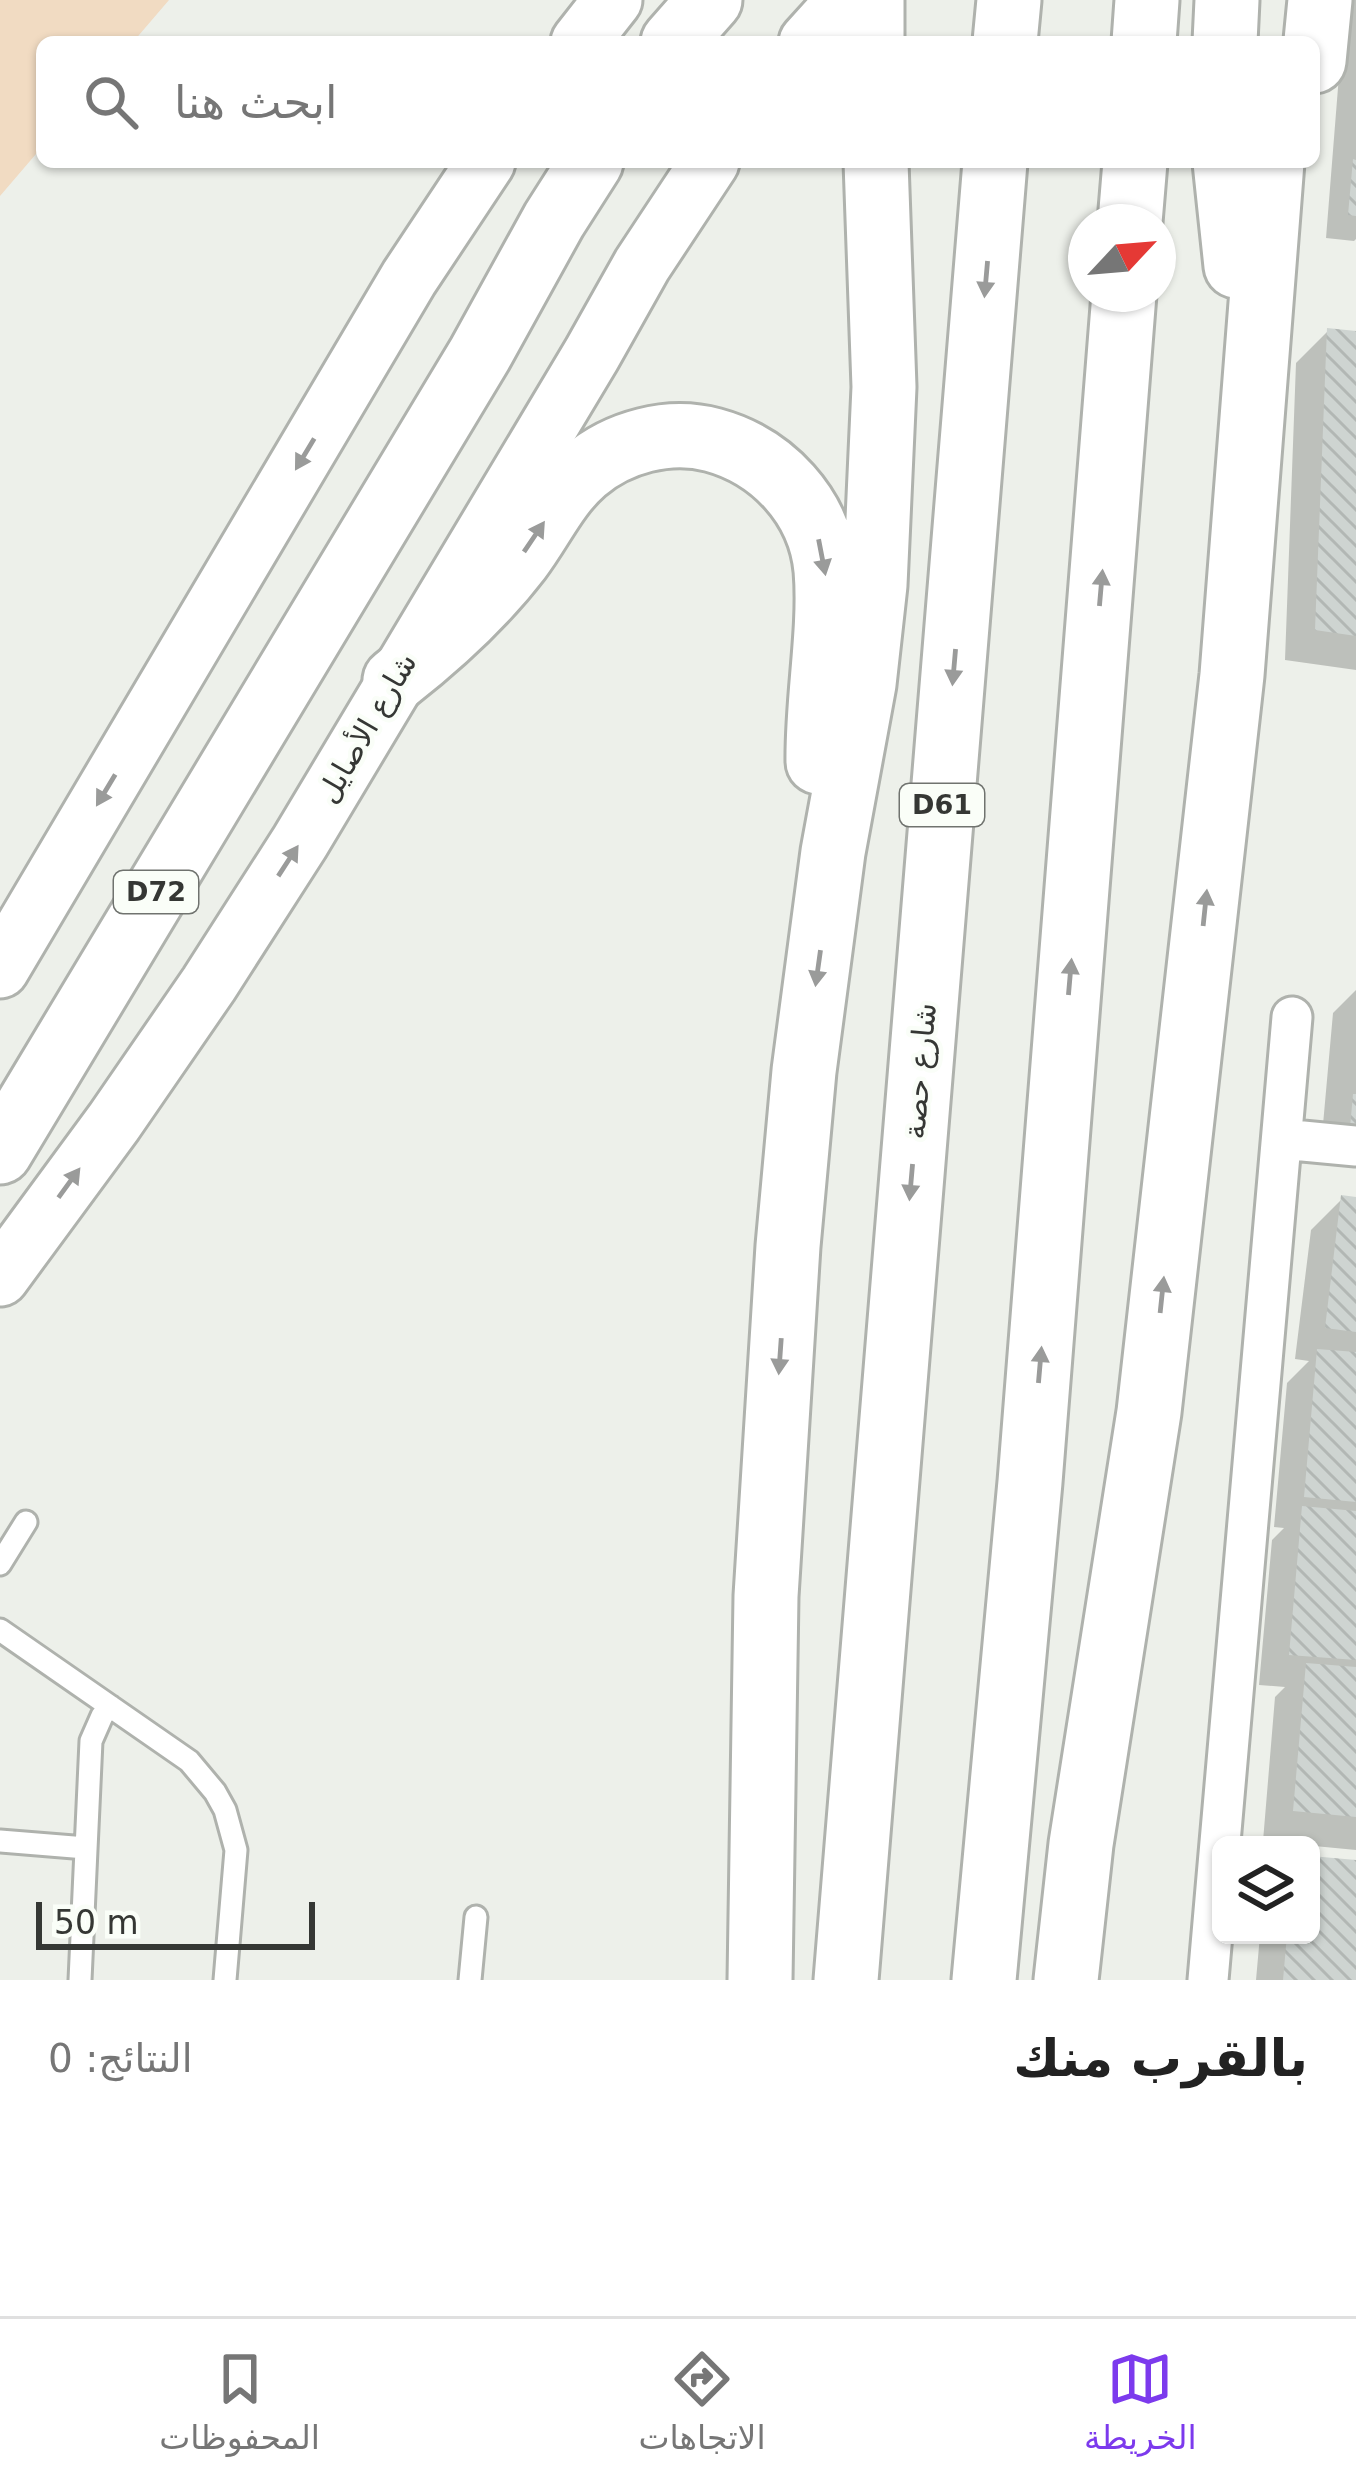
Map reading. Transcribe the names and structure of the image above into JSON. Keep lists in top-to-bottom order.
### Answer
{
  "streets": {
    "main road": [
      "شارع الأصايل",
      "D61",
      "D72",
      "شارع حصة"
    ]
  },
  "scale_bar": "50 m",
  "north": "top right",
  "page": {
    "search": "ابحث هنا",
    "scale": "50 m",
    "heading": ["بالقرب منك", "النتائج: 0"],
    "nav": ["الخريطة", "الاتجاهات", "المحفوظات"]
  }
}
